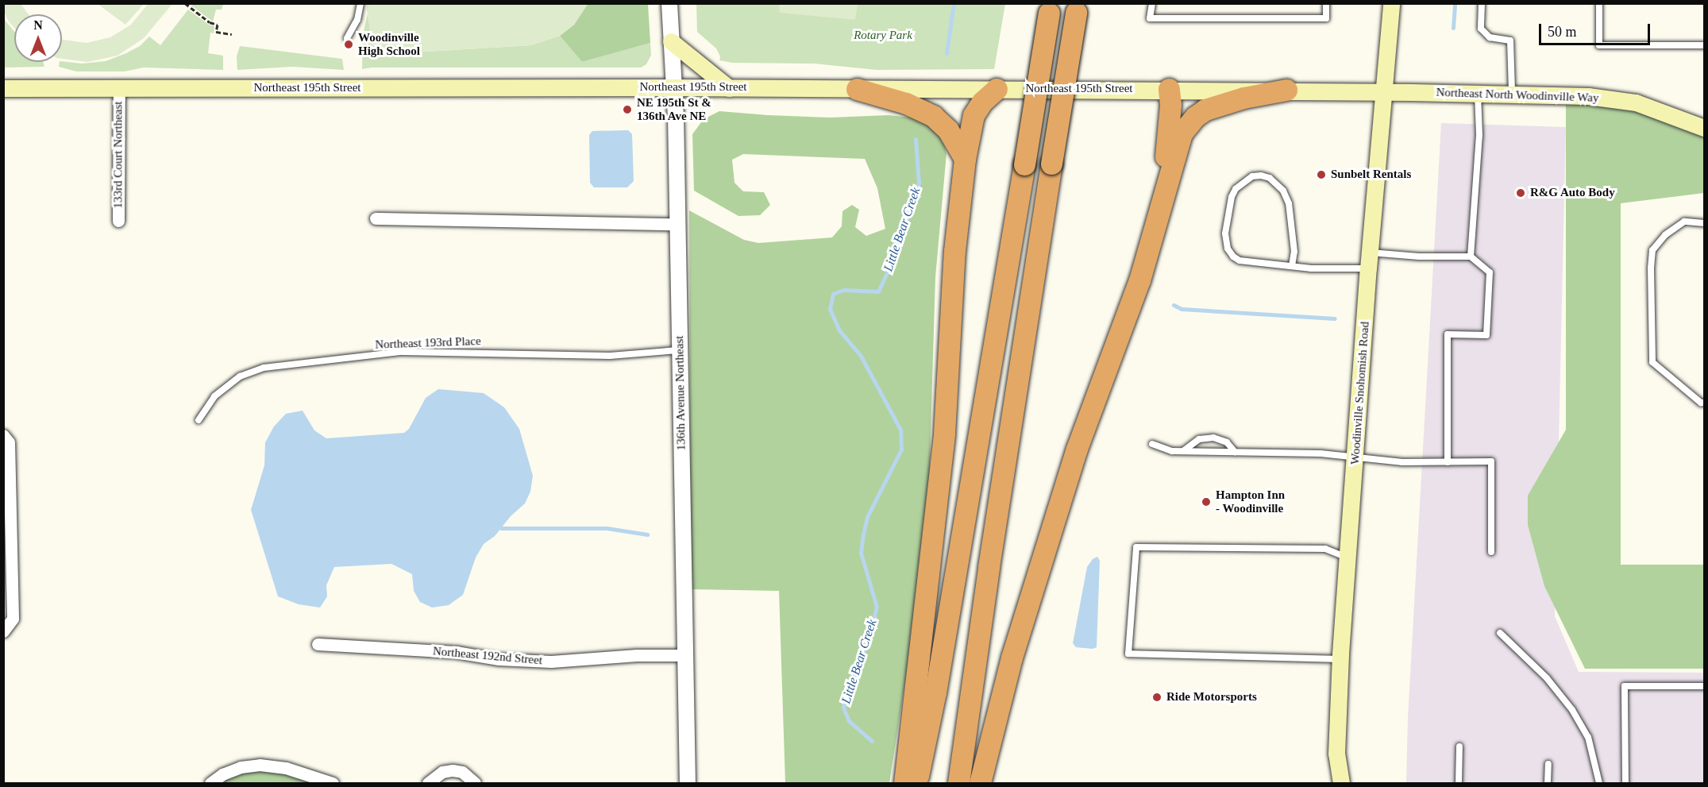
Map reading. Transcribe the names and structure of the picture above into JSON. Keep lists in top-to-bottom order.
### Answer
{
  "streets": {
    "main road": ["Northeast 195th Street", "Northeast North Woodinville Way", "Woodinville Snohomish Road"],
    "street": ["133rd Court Northeast", "136th Avenue Northeast", "Northeast 192nd Street"],
    "lane": ["Northeast 193rd Place"]
  },
  "crossings": [
    ["Northeast 195th Street", "Northeast North Woodinville Way"],
    ["Northeast 195th Street", "133rd Court Northeast"],
    ["Northeast 195th Street", "136th Avenue Northeast"],
    ["Northeast 195th Street", "Woodinville Snohomish Road"],
    ["Northeast North Woodinville Way", "Woodinville Snohomish Road"],
    ["Northeast 193rd Place", "136th Avenue Northeast"],
    ["136th Avenue Northeast", "Northeast 192nd Street"]
  ],
  "water": ["Little Bear Creek"],
  "parks": ["Rotary Park"],
  "places": [
    "Woodinville High School",
    "NE 195th St & 136th Ave NE",
    "Sunbelt Rentals",
    "R&G Auto Body",
    "Hampton Inn - Woodinville",
    "Ride Motorsports"
  ],
  "scale_bar": "50 m",
  "north": "top"
}
